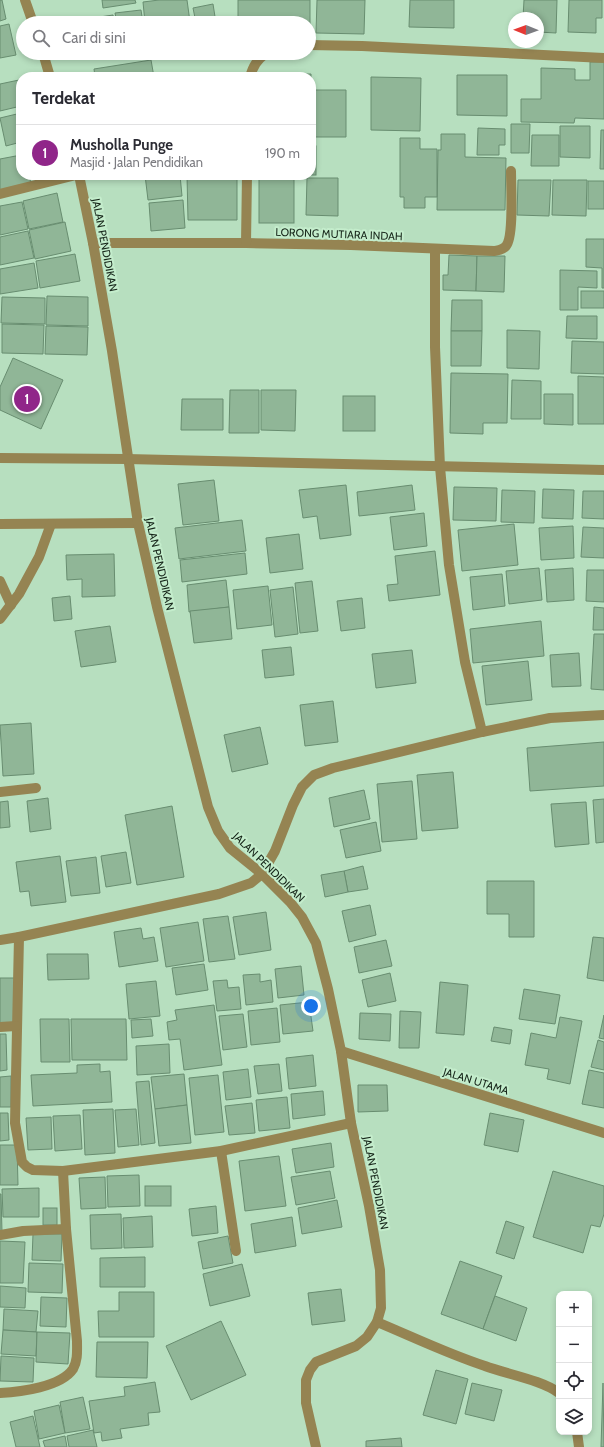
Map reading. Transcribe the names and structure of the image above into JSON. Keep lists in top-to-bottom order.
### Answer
{
  "streets": {
    "street": ["LORONG MUTIARA INDAH", "JALAN PENDIDIKAN", "JALAN UTAMA"]
  },
  "crossings": [
    ["LORONG MUTIARA INDAH", "JALAN PENDIDIKAN"],
    ["JALAN PENDIDIKAN", "JALAN UTAMA"]
  ],
  "north": "left",
  "page": {
    "search": "Cari di sini",
    "heading": "Terdekat",
    "list": [
      {
        "mark": "1",
        "name": "Musholla Punge",
        "note": "Masjid · Jalan Pendidikan",
        "value": "190 m"
      }
    ],
    "pins": "1",
    "map_buttons": ["+", "−"]
  }
}
